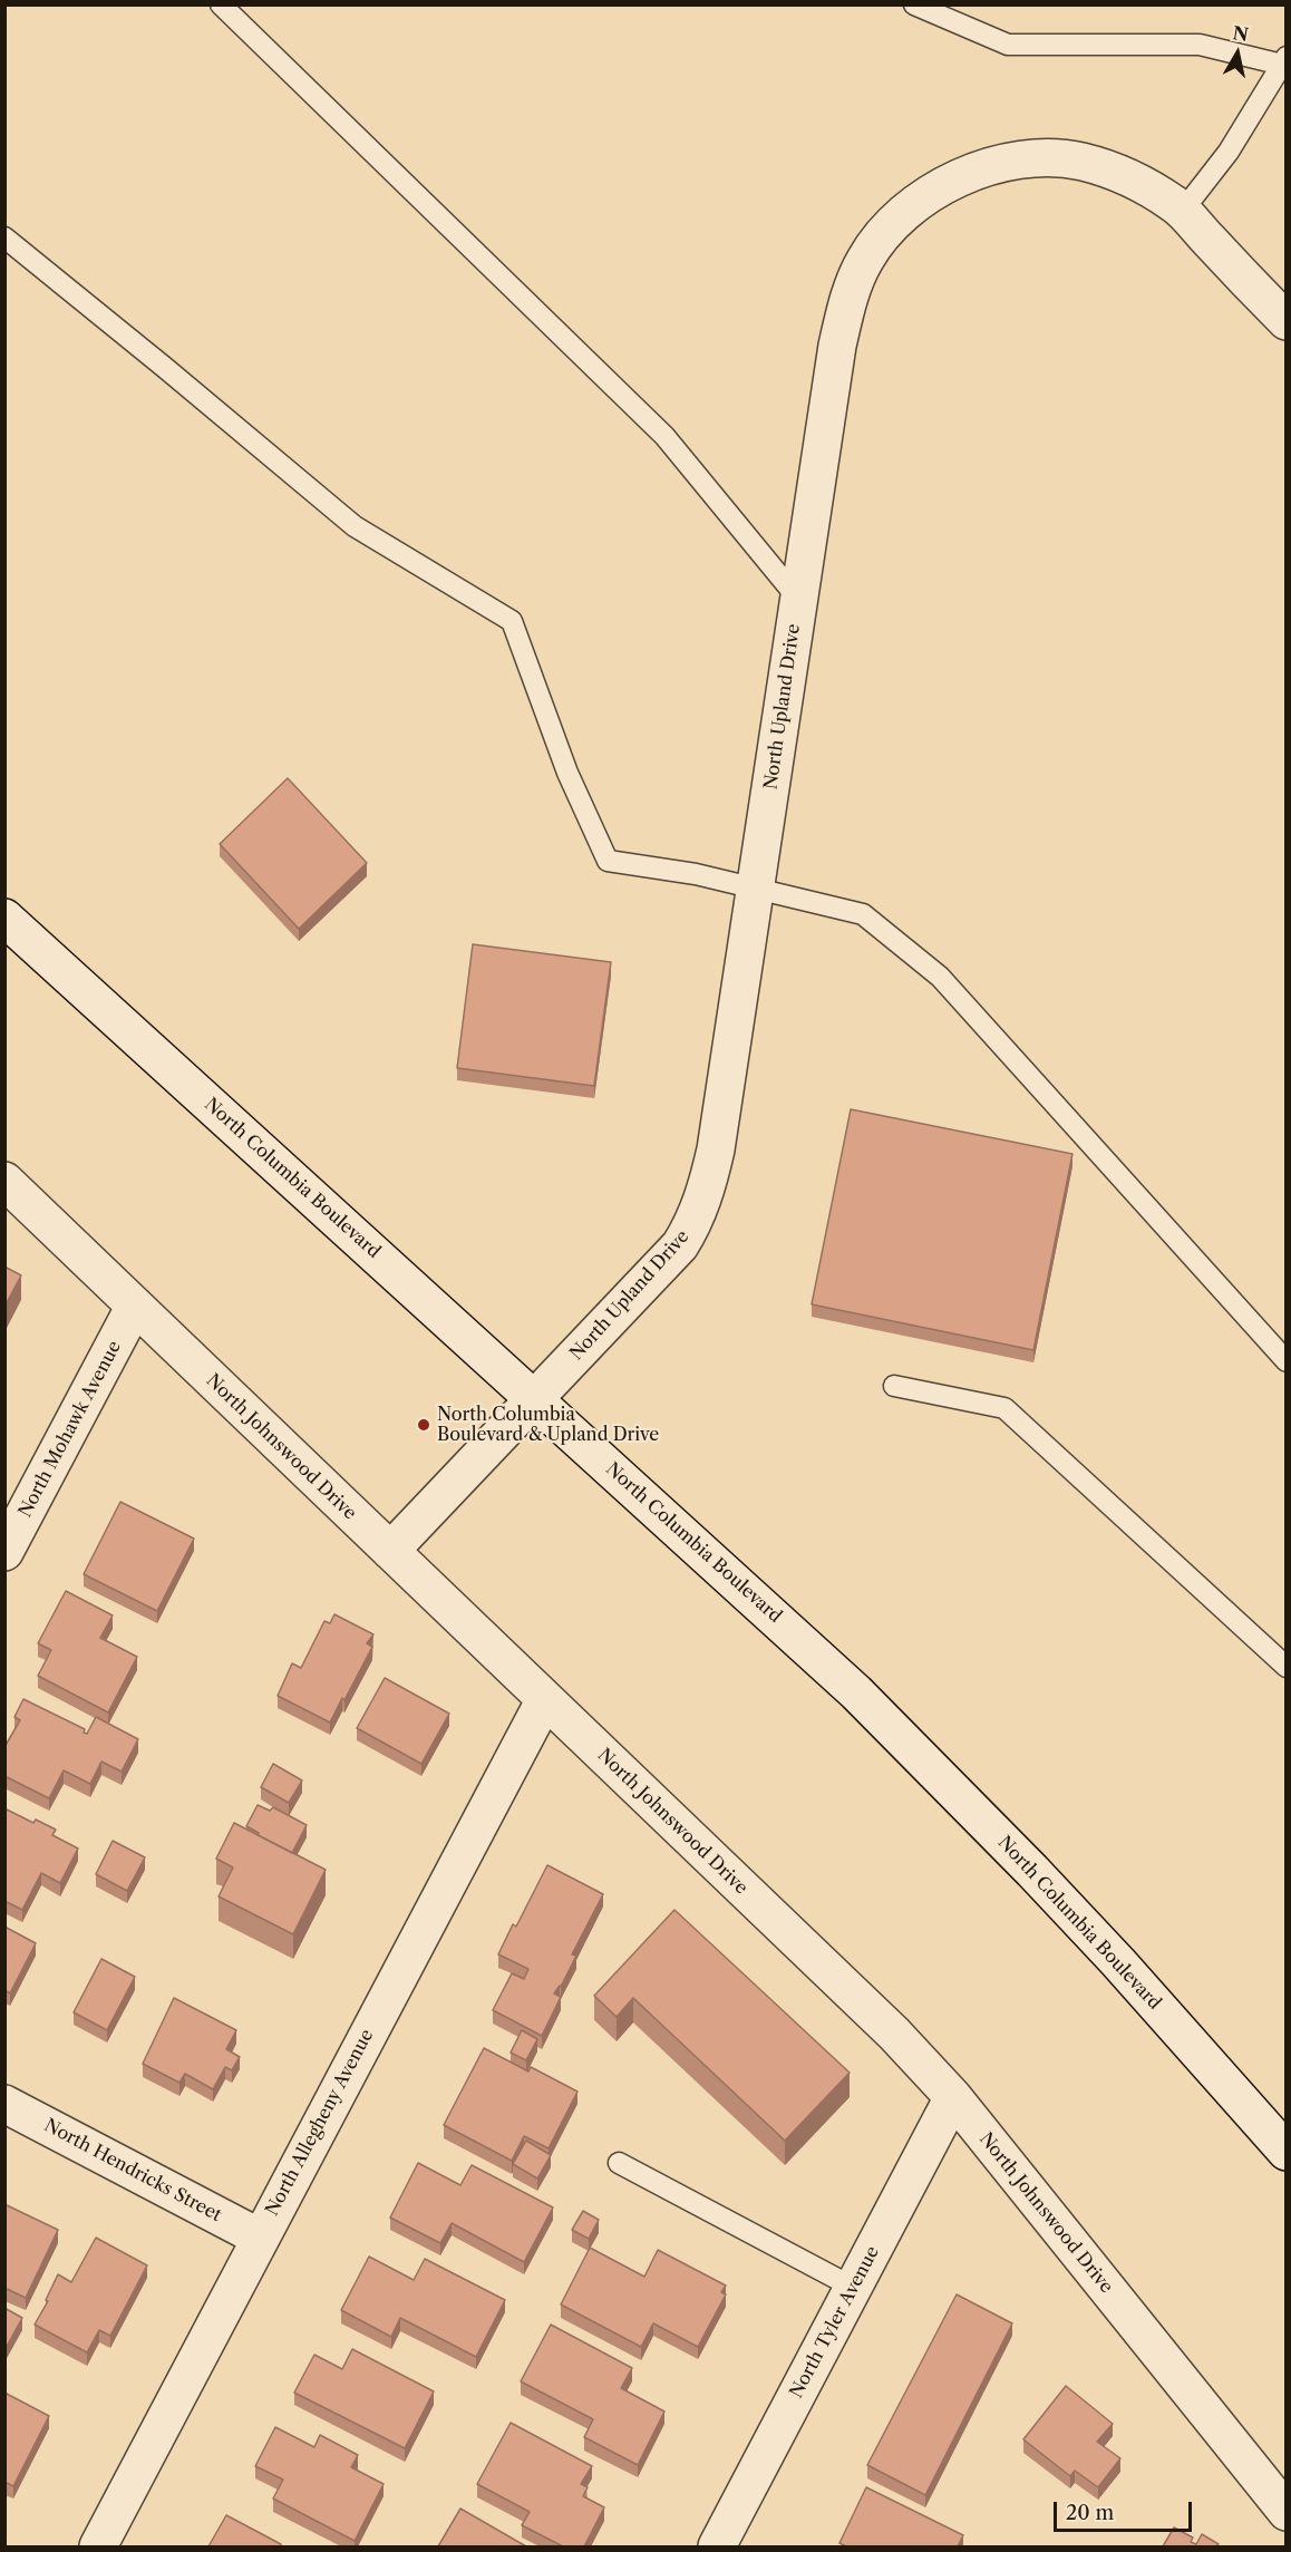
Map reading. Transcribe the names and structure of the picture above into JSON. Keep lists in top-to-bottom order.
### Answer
{
  "streets": {
    "street": [
      "North Upland Drive",
      "North Columbia Boulevard",
      "North Mohawk Avenue",
      "North Johnswood Drive",
      "North Allegheny Avenue",
      "North Hendricks Street",
      "North Tyler Avenue"
    ]
  },
  "crossings": [
    ["North Upland Drive", "North Columbia Boulevard"],
    ["North Upland Drive", "North Johnswood Drive"],
    ["North Mohawk Avenue", "North Johnswood Drive"],
    ["North Johnswood Drive", "North Allegheny Avenue"],
    ["North Johnswood Drive", "North Tyler Avenue"],
    ["North Allegheny Avenue", "North Hendricks Street"]
  ],
  "places": ["North Columbia Boulevard & Upland Drive"],
  "scale_bar": "20 m",
  "north": "top"
}
